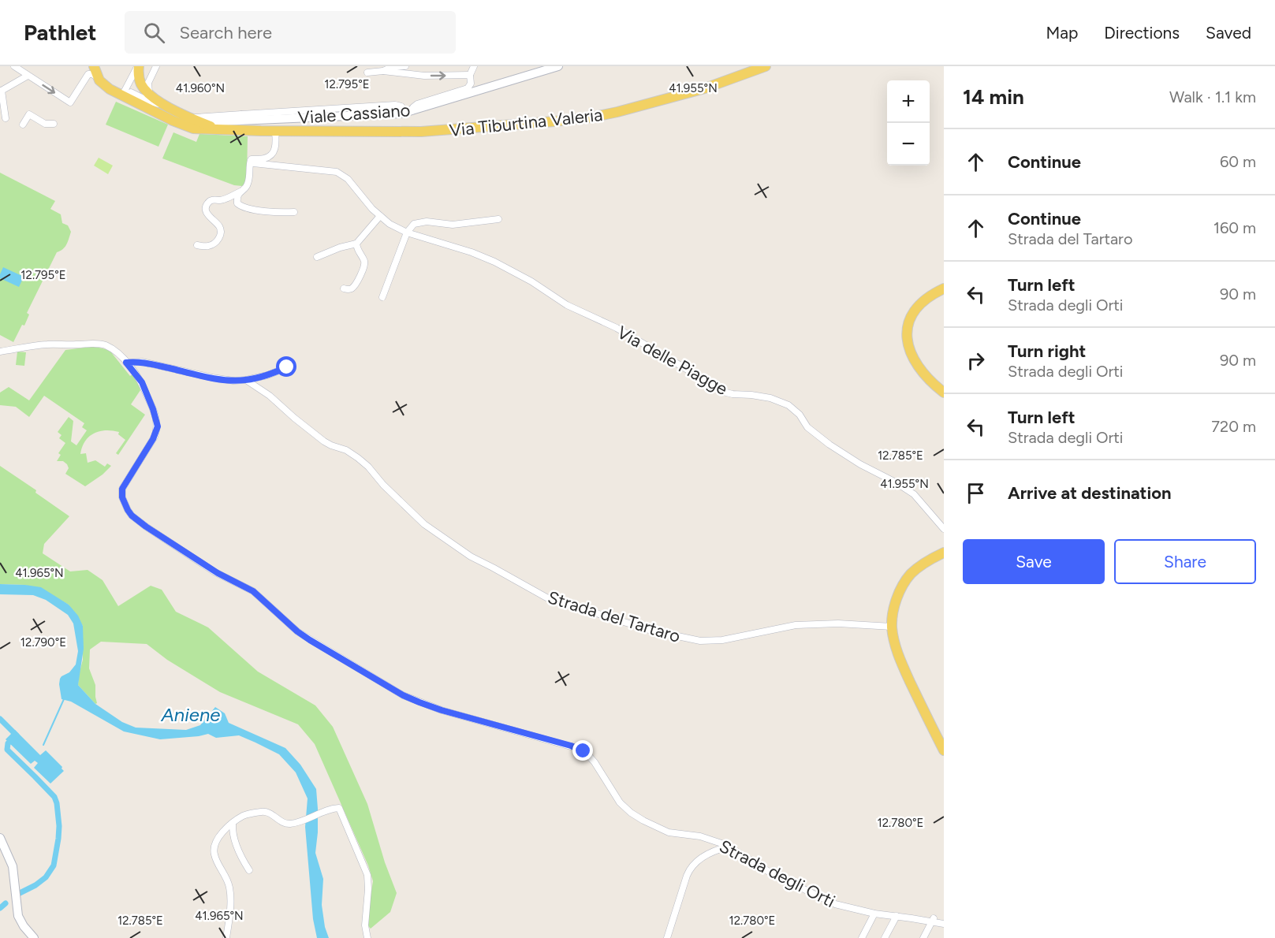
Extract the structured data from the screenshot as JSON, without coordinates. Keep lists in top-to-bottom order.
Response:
{
  "streets": {
    "main road": ["Via Tiburtina Valeria"],
    "street": [
      "Viale Cassiano",
      "Via delle Piagge",
      "Strada del Tartaro",
      "Strada degli Orti"
    ]
  },
  "water": ["Aniene"],
  "page": {
    "header": "Pathlet",
    "search": "Search here",
    "nav": ["Map", "Directions", "Saved"],
    "heading": ["14 min", "Walk · 1.1 km"],
    "map_buttons": ["+", "−"],
    "list": [
      ["Continue", "60 m"],
      ["Continue", "Strada del Tartaro", "160 m"],
      ["Turn left", "Strada degli Orti", "90 m"],
      ["Turn right", "Strada degli Orti", "90 m"],
      ["Turn left", "Strada degli Orti", "720 m"],
      "Arrive at destination"
    ],
    "buttons": ["Save", "Share"]
  },
  "coordinates": [
    "12.795°E",
    "41.955°N",
    "41.960°N",
    "12.785°E",
    "41.965°N",
    "12.790°E",
    "12.780°E"
  ]
}
